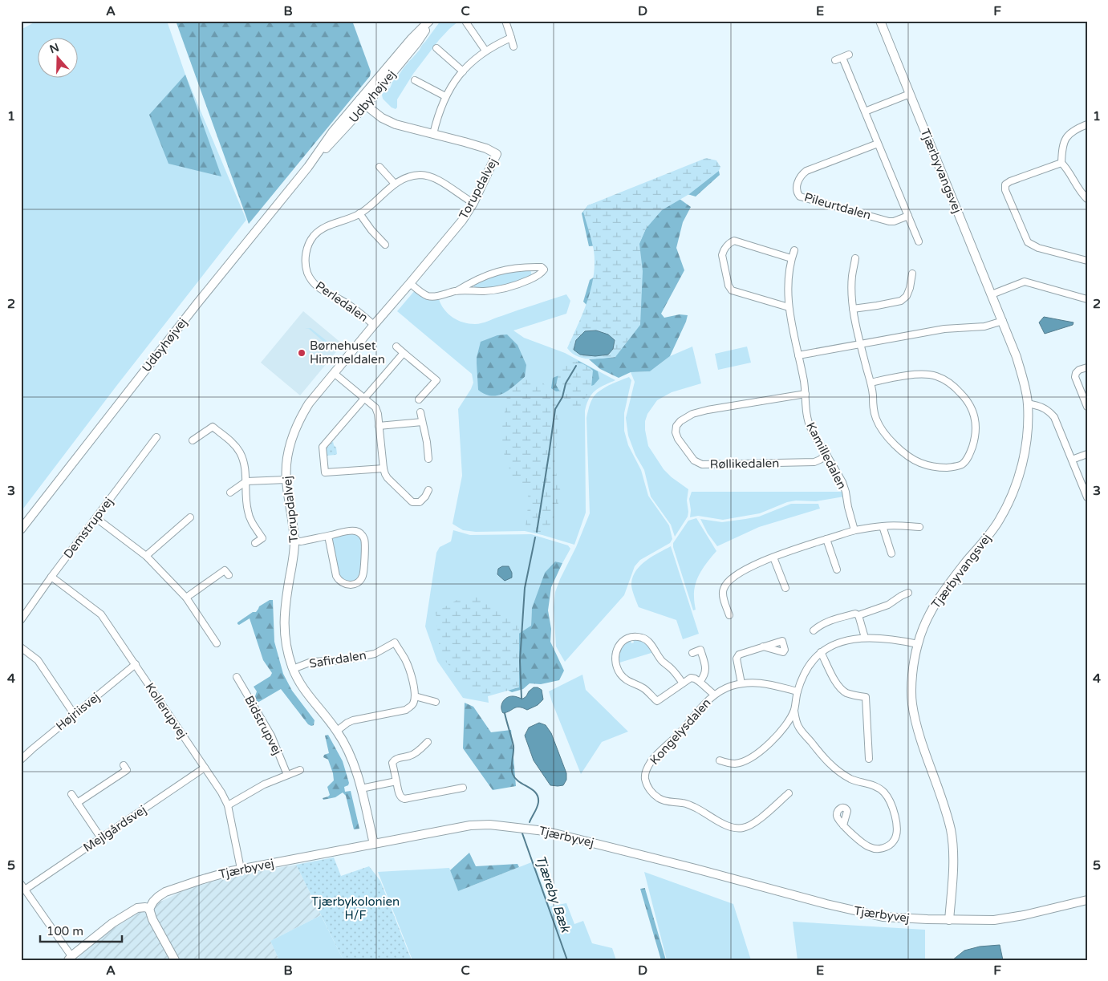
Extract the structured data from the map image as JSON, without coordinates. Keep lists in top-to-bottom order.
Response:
{
  "streets": {
    "street": [
      "Udbyhøjvej",
      "Tjærbyvangsvej",
      "Torupdalvej",
      "Pileurtdalen",
      "Perledalen",
      "Kamilledalen",
      "Røllikedalen",
      "Demstrupvej",
      "Safirdalen",
      "Kollerupvej",
      "Højriisvej",
      "Bidstrupvej",
      "Kongelysdalen",
      "Mejlgårdsvej",
      "Tjærbyvej"
    ]
  },
  "crossings": [
    ["Udbyhøjvej", "Torupdalvej"],
    ["Tjærbyvangsvej", "Tjærbyvej"],
    ["Torupdalvej", "Perledalen"],
    ["Torupdalvej", "Safirdalen"],
    ["Torupdalvej", "Tjærbyvej"],
    ["Kamilledalen", "Røllikedalen"],
    ["Demstrupvej", "Kollerupvej"],
    ["Kollerupvej", "Højriisvej"],
    ["Kollerupvej", "Mejlgårdsvej"],
    ["Kollerupvej", "Tjærbyvej"]
  ],
  "water": ["Tjæreby Bæk"],
  "parks": ["Tjærbykolonien H/F"],
  "places": ["Børnehuset Himmeldalen"],
  "scale_bar": "100 m",
  "north": "top",
  "grid": {
    "columns": [
      "A",
      "B",
      "C",
      "D",
      "E",
      "F"
    ],
    "rows": [
      "1",
      "2",
      "3",
      "4",
      "5"
    ]
  }
}
